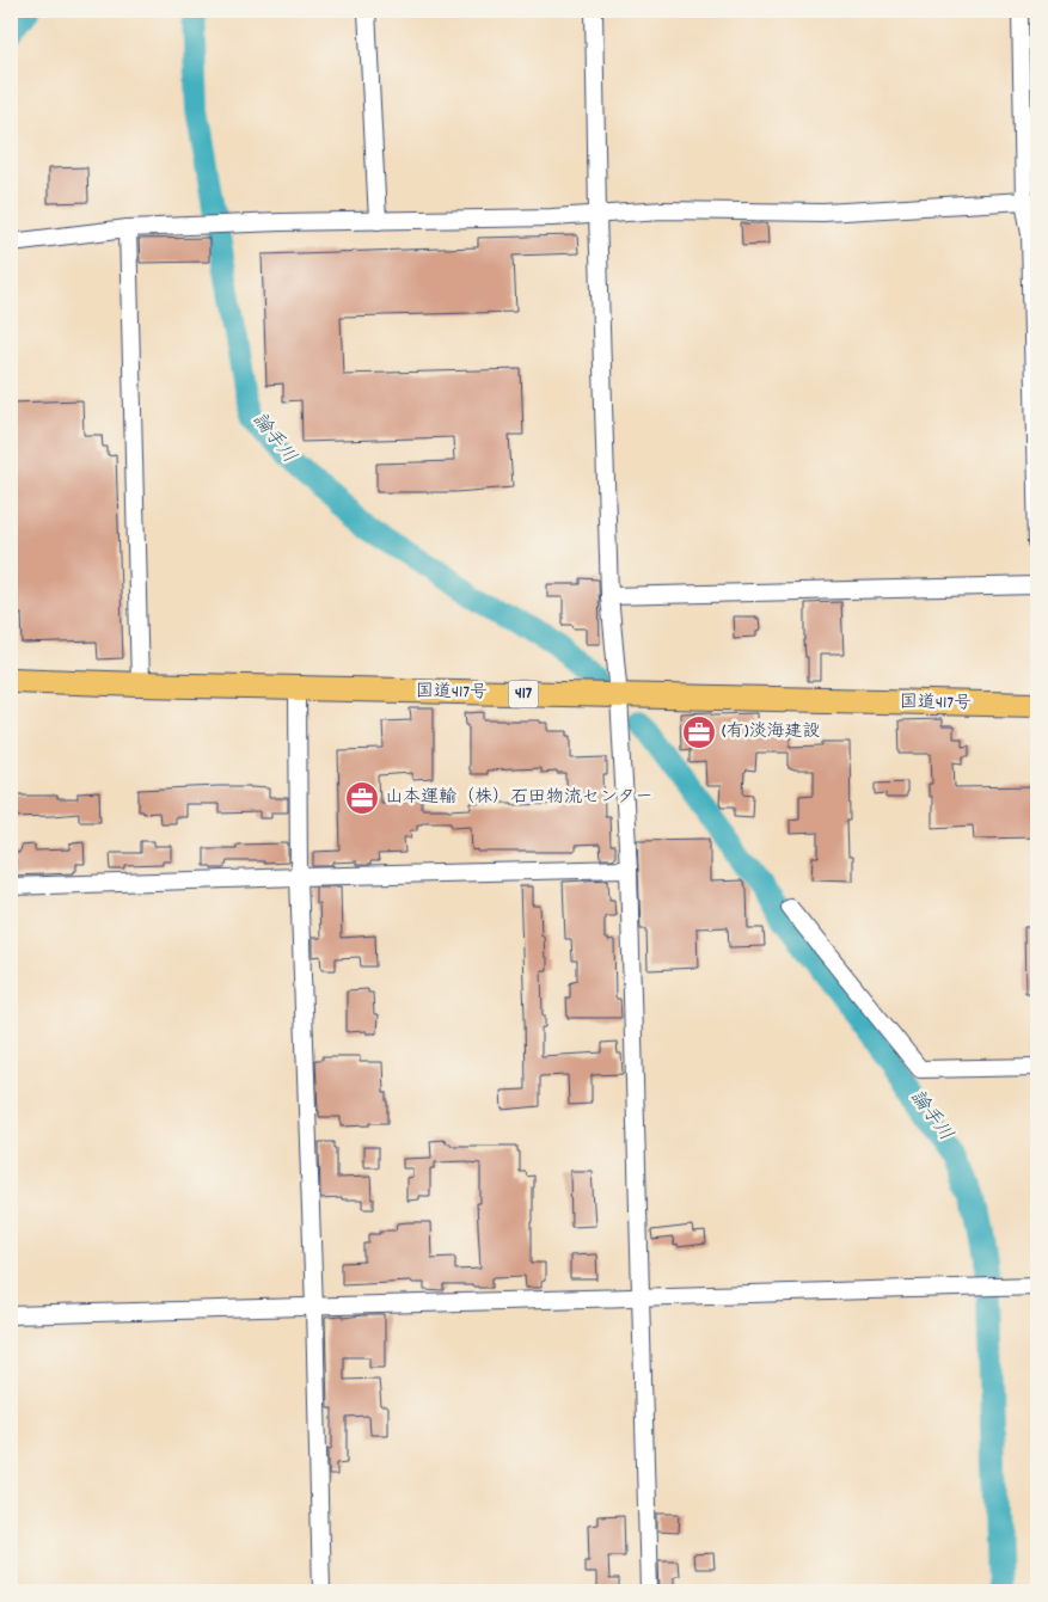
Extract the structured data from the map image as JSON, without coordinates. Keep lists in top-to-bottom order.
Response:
{
  "streets": {
    "highway": ["国道417号", "417"]
  },
  "water": ["論手川"],
  "places": {
    "office": ["(有)淡海建設", "山本運輸（株）石田物流センター"]
  }
}
